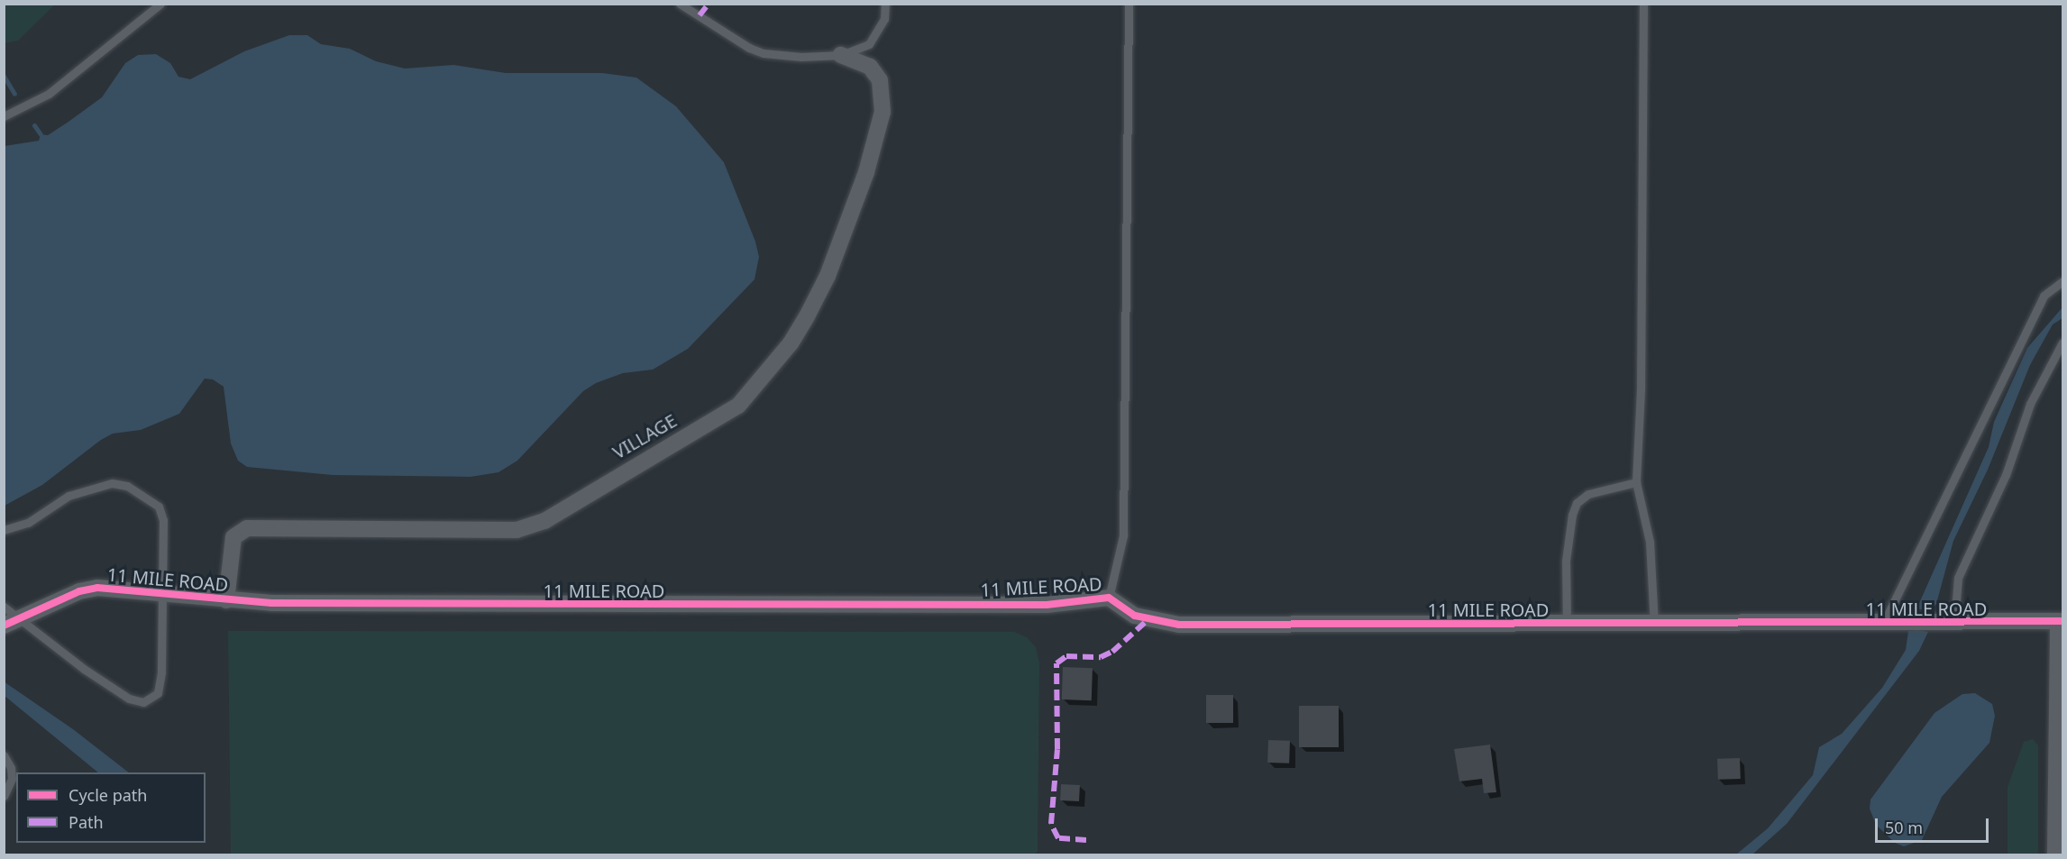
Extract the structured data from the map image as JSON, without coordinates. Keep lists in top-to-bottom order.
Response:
{
  "streets": {
    "street": ["VILLAGE", "11 MILE ROAD"]
  },
  "crossings": [
    ["VILLAGE", "11 MILE ROAD"]
  ],
  "legend": ["Cycle path", "Path"],
  "scale_bar": "50 m"
}
